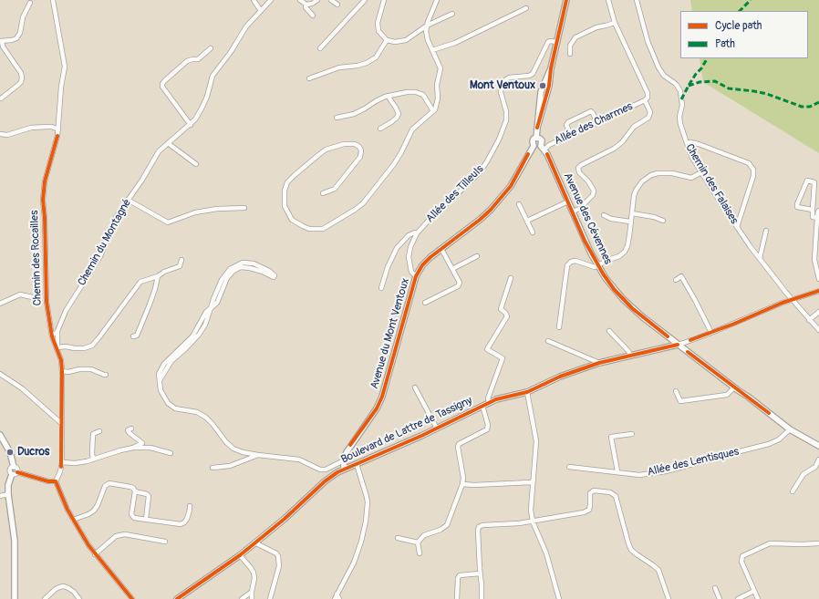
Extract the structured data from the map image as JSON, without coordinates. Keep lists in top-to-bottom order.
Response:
{
  "streets": {
    "street": [
      "Allée des Charmes",
      "Chemin des Falaises",
      "Allée des Tilleuls",
      "Avenue des Cévennes",
      "Chemin du Montagné",
      "Chemin des Rocailles",
      "Avenue du Mont Ventoux",
      "Boulevard de Lattre de Tassigny",
      "Allée des Lentisques"
    ]
  },
  "crossings": [
    ["Allée des Charmes", "Avenue des Cévennes"],
    ["Allée des Tilleuls", "Avenue du Mont Ventoux"],
    ["Avenue des Cévennes", "Avenue du Mont Ventoux"],
    ["Avenue des Cévennes", "Boulevard de Lattre de Tassigny"],
    ["Avenue des Cévennes", "Allée des Lentisques"],
    ["Chemin du Montagné", "Chemin des Rocailles"],
    ["Avenue du Mont Ventoux", "Boulevard de Lattre de Tassigny"]
  ],
  "places": ["Mont Ventoux", "Ducros"],
  "legend": ["Cycle path", "Path"]
}
